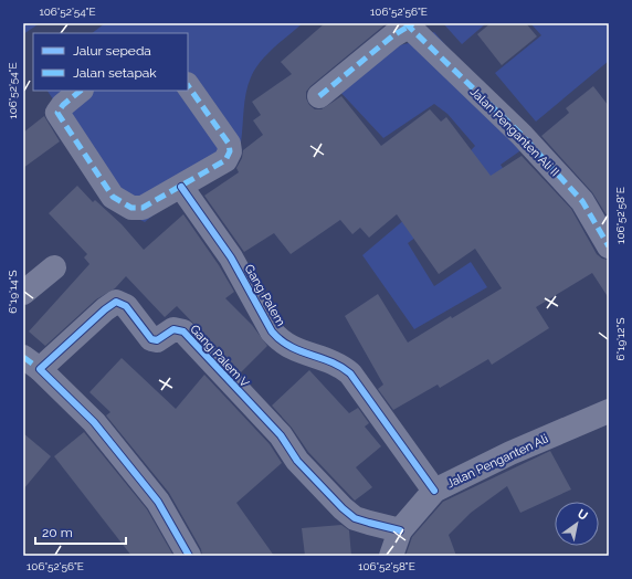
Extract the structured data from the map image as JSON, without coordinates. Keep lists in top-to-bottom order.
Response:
{
  "streets": {
    "street": [
      "Jalan Penganten Ali II",
      "Gang Palem",
      "Gang Palem V",
      "Jalan Penganten Ali"
    ]
  },
  "crossings": [
    ["Gang Palem", "Jalan Penganten Ali"],
    ["Gang Palem V", "Jalan Penganten Ali"]
  ],
  "legend": ["Jalur sepeda", "Jalan setapak"],
  "scale_bar": "20 m",
  "north": "top right",
  "coordinates": [
    "106°52'54\"E",
    "106°52'56\"E",
    "106°52'58\"E",
    "6°19'14\"S",
    "6°19'12\"S"
  ]
}
